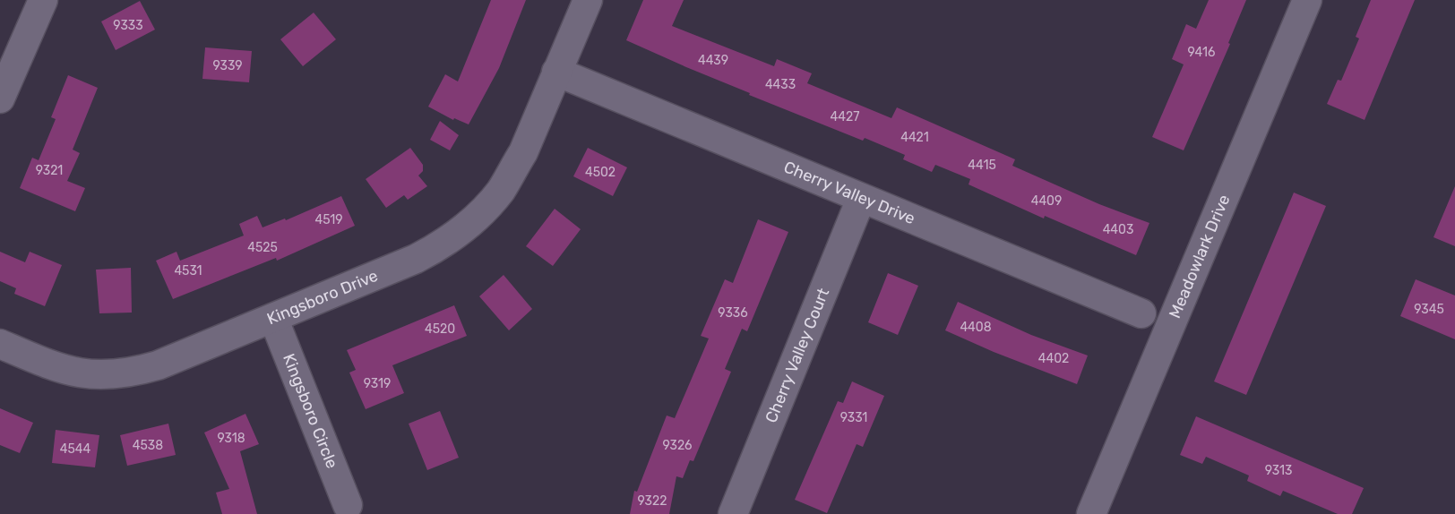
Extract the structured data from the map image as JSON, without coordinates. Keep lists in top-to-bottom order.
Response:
{
  "streets": {
    "street": [
      "Cherry Valley Drive",
      "Meadowlark Drive",
      "Kingsboro Drive",
      "Cherry Valley Court",
      "Kingsboro Circle"
    ]
  },
  "crossings": [
    ["Cherry Valley Drive", "Kingsboro Drive"],
    ["Cherry Valley Drive", "Cherry Valley Court"],
    ["Kingsboro Drive", "Kingsboro Circle"]
  ],
  "house_numbers": [
    "9333",
    "9416",
    "4439",
    "9339",
    "4433",
    "4427",
    "4421",
    "4415",
    "9321",
    "4502",
    "4409",
    "4519",
    "4403",
    "4525",
    "4531",
    "9345",
    "9336",
    "4408",
    "4520",
    "4402",
    "9319",
    "9331",
    "9318",
    "4538",
    "9326",
    "4544",
    "9313",
    "9322"
  ]
}
